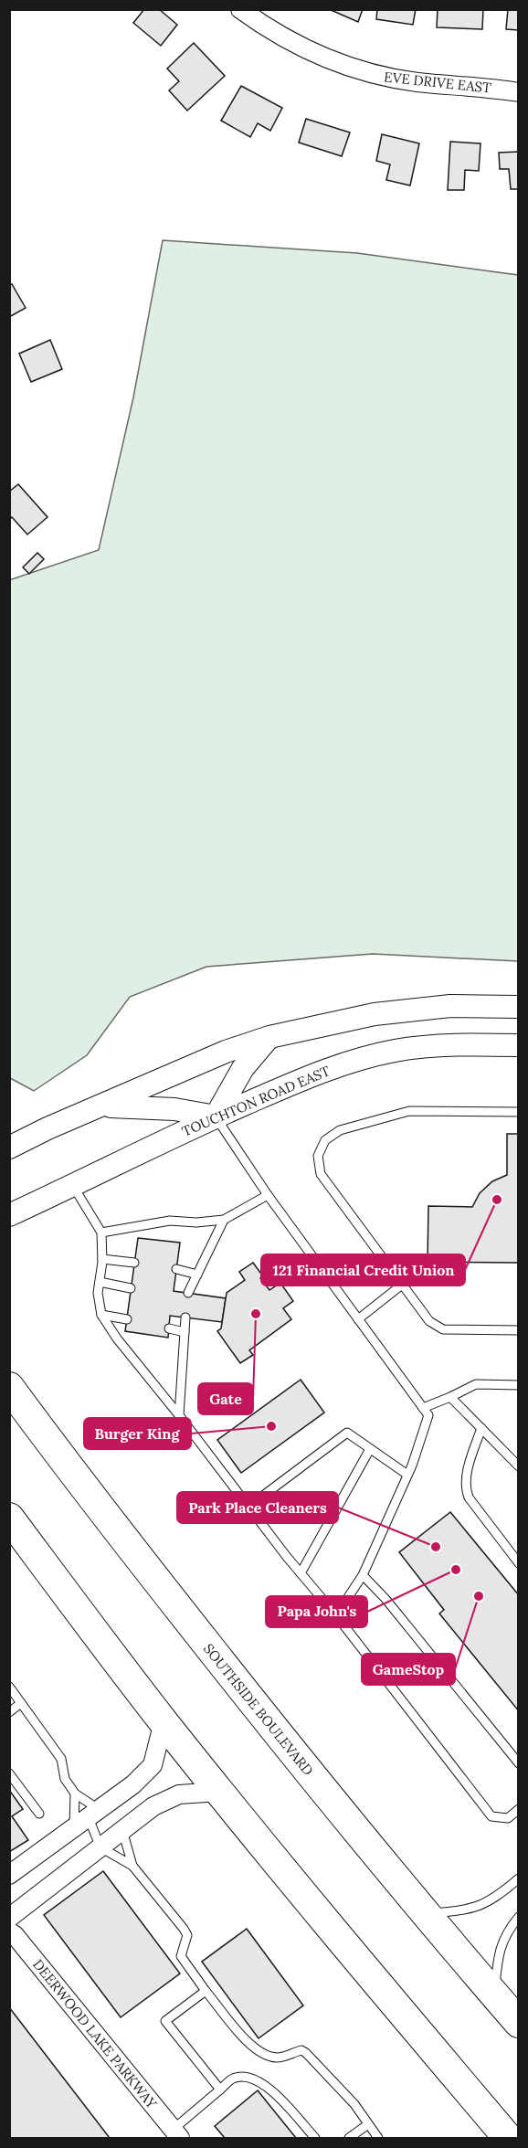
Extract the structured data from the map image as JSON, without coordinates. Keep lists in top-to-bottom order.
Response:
{
  "streets": {
    "highway": ["SOUTHSIDE BOULEVARD"],
    "street": ["EVE DRIVE EAST", "TOUCHTON ROAD EAST", "DEERWOOD LAKE PARKWAY"]
  },
  "places": [
    "121 Financial Credit Union",
    "Gate",
    "Burger King",
    "Park Place Cleaners",
    "Papa John's",
    "GameStop"
  ]
}
